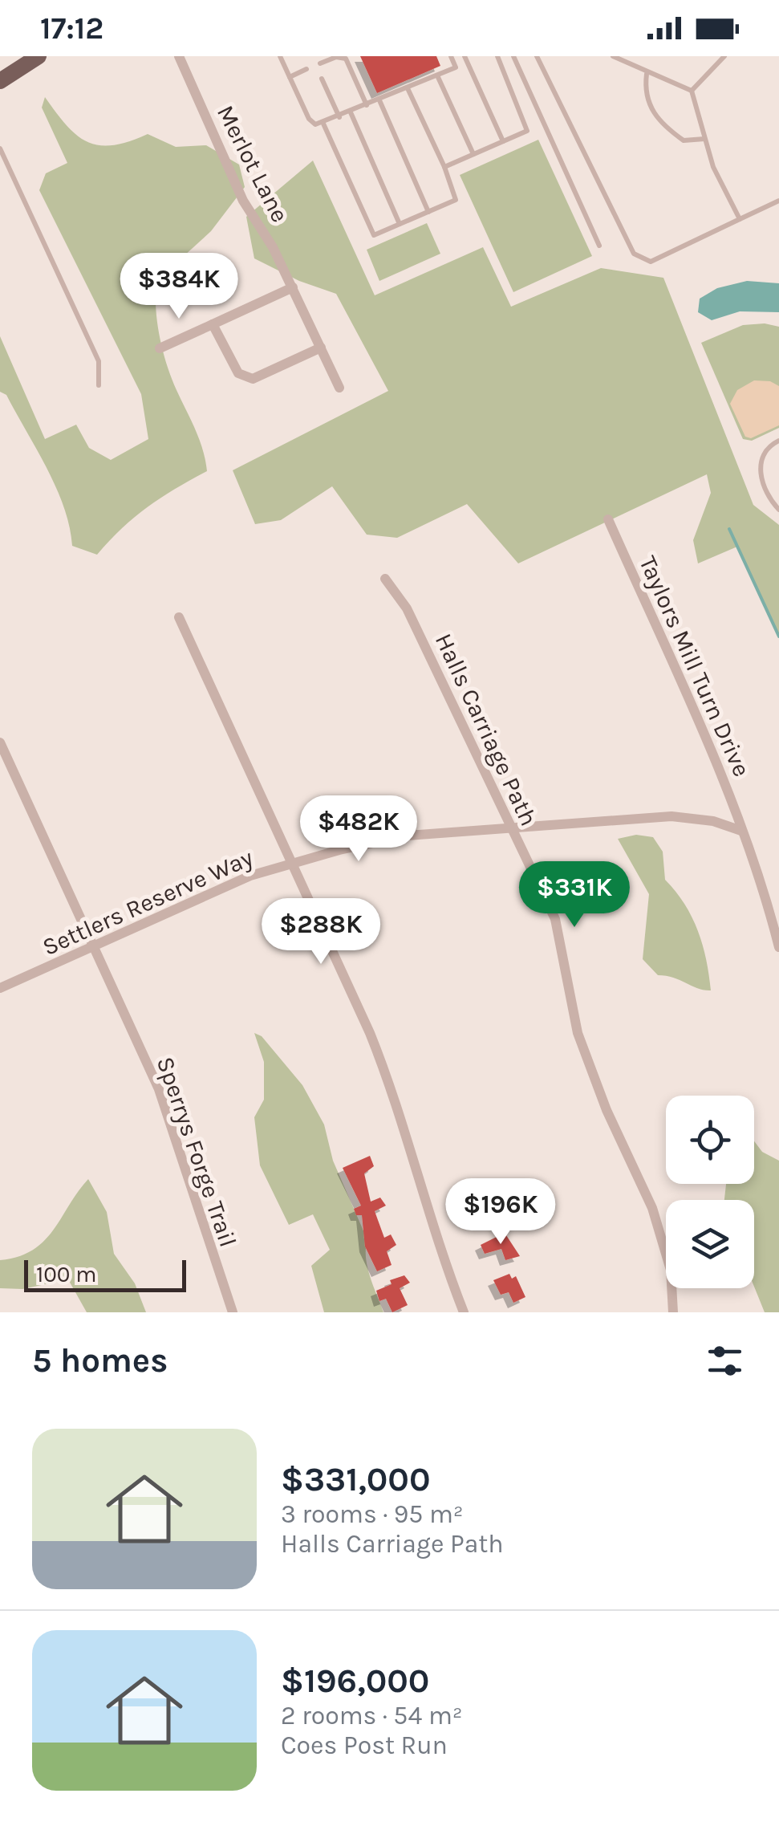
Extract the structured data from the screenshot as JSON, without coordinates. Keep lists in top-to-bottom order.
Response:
{
  "streets": {
    "street": [
      "Merlot Lane",
      "Taylors Mill Turn Drive",
      "Halls Carriage Path",
      "Settlers Reserve Way",
      "Sperrys Forge Trail"
    ]
  },
  "crossings": [
    ["Taylors Mill Turn Drive", "Settlers Reserve Way"],
    ["Halls Carriage Path", "Settlers Reserve Way"],
    ["Settlers Reserve Way", "Sperrys Forge Trail"]
  ],
  "scale_bar": "100 m",
  "page": {
    "status": "17:12",
    "price": [
      "$384K",
      "$482K",
      "$331K",
      "$288K",
      "$196K"
    ],
    "scale": "100 m",
    "heading": "5 homes",
    "list": [
      {
        "name": "$331,000",
        "note": "3 rooms · 95 m² · Halls Carriage Path"
      },
      {
        "name": "$196,000",
        "note": "2 rooms · 54 m² · Coes Post Run"
      }
    ]
  }
}
